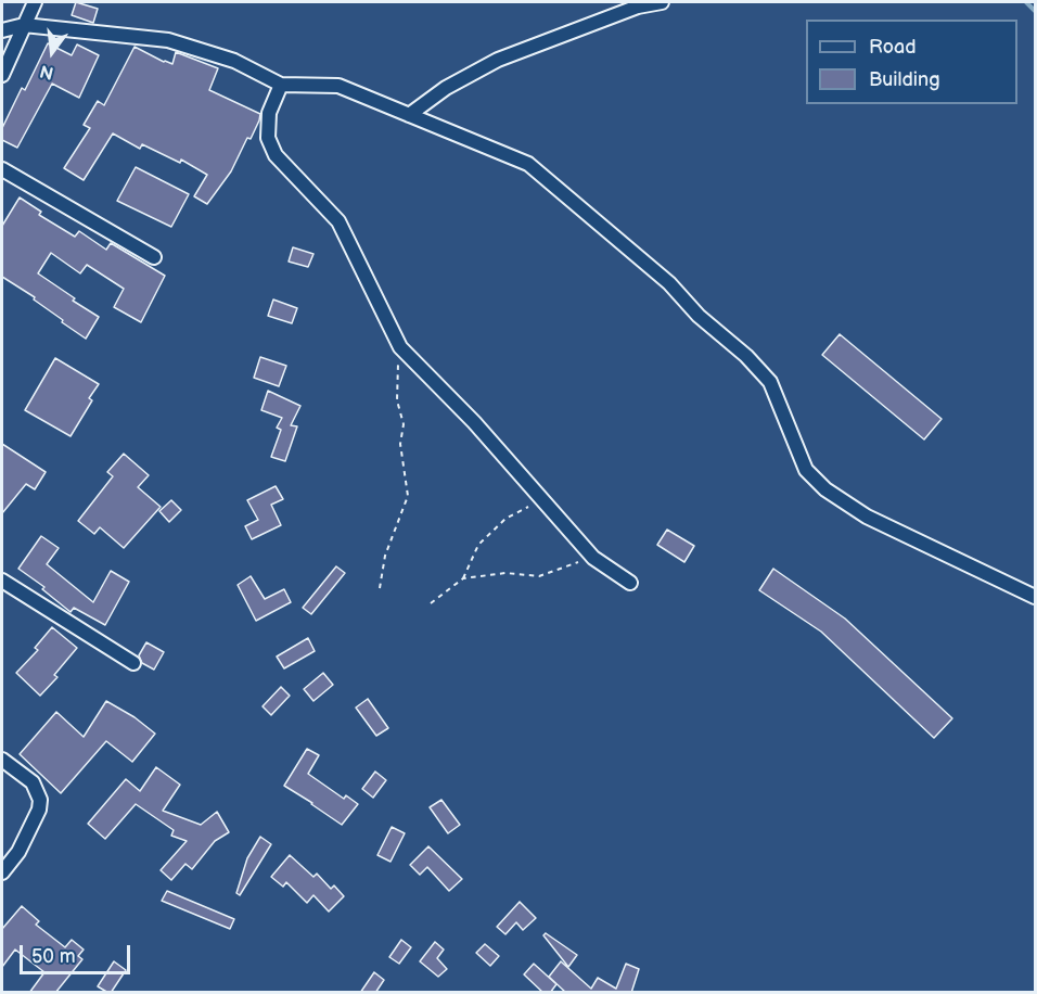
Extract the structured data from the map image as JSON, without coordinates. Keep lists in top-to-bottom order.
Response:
{
  "legend": ["Road", "Building"],
  "scale_bar": "50 m",
  "north": "bottom"
}
